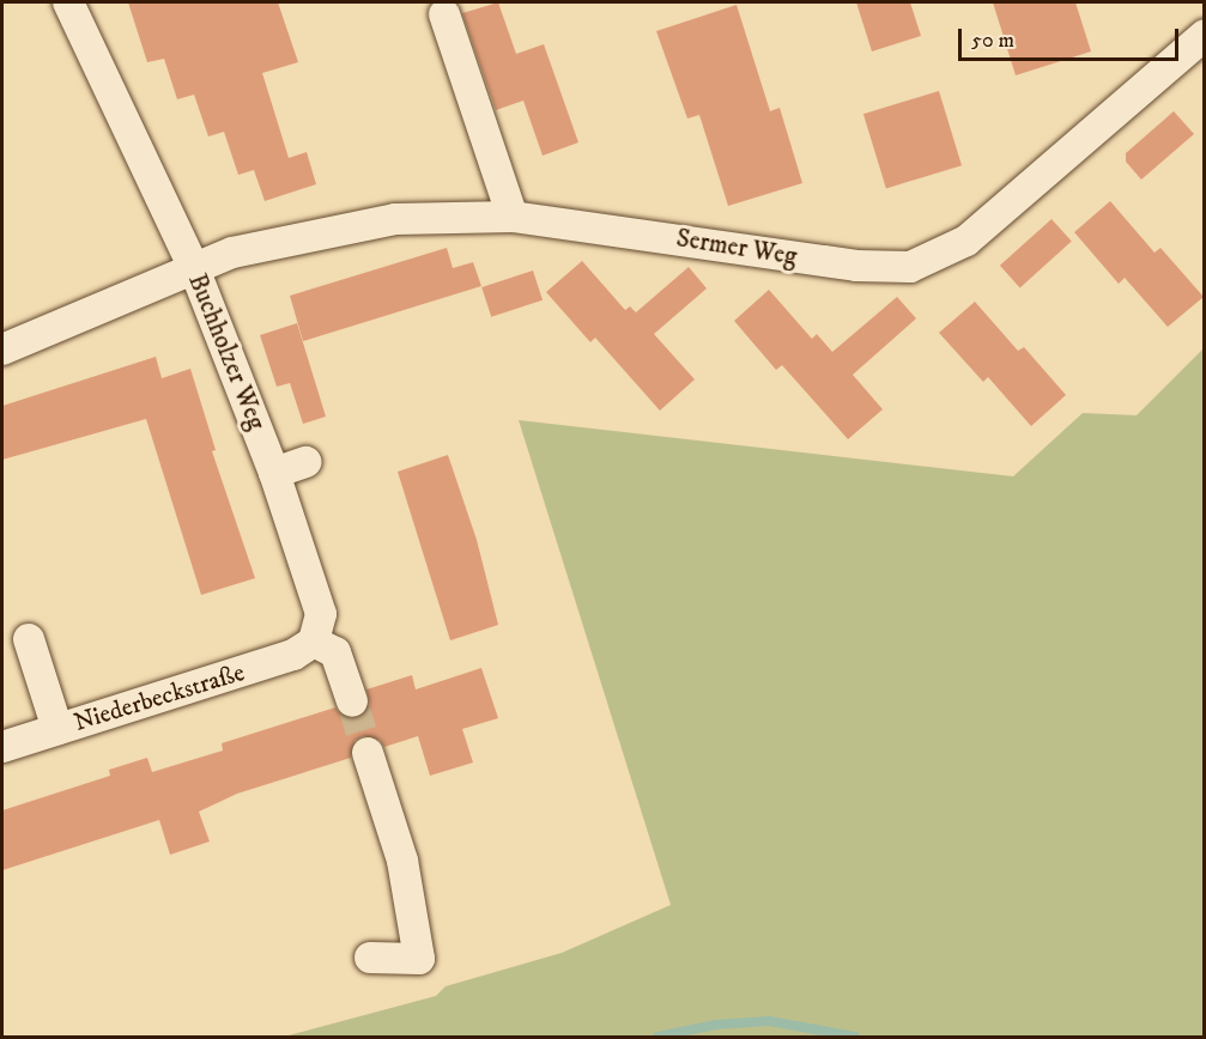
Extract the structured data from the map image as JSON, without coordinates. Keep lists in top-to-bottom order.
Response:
{
  "streets": {
    "street": ["Sermer Weg", "Buchholzer Weg", "Niederbeckstraße"]
  },
  "crossings": [
    ["Sermer Weg", "Buchholzer Weg"],
    ["Buchholzer Weg", "Niederbeckstraße"]
  ],
  "scale_bar": "50 m"
}
